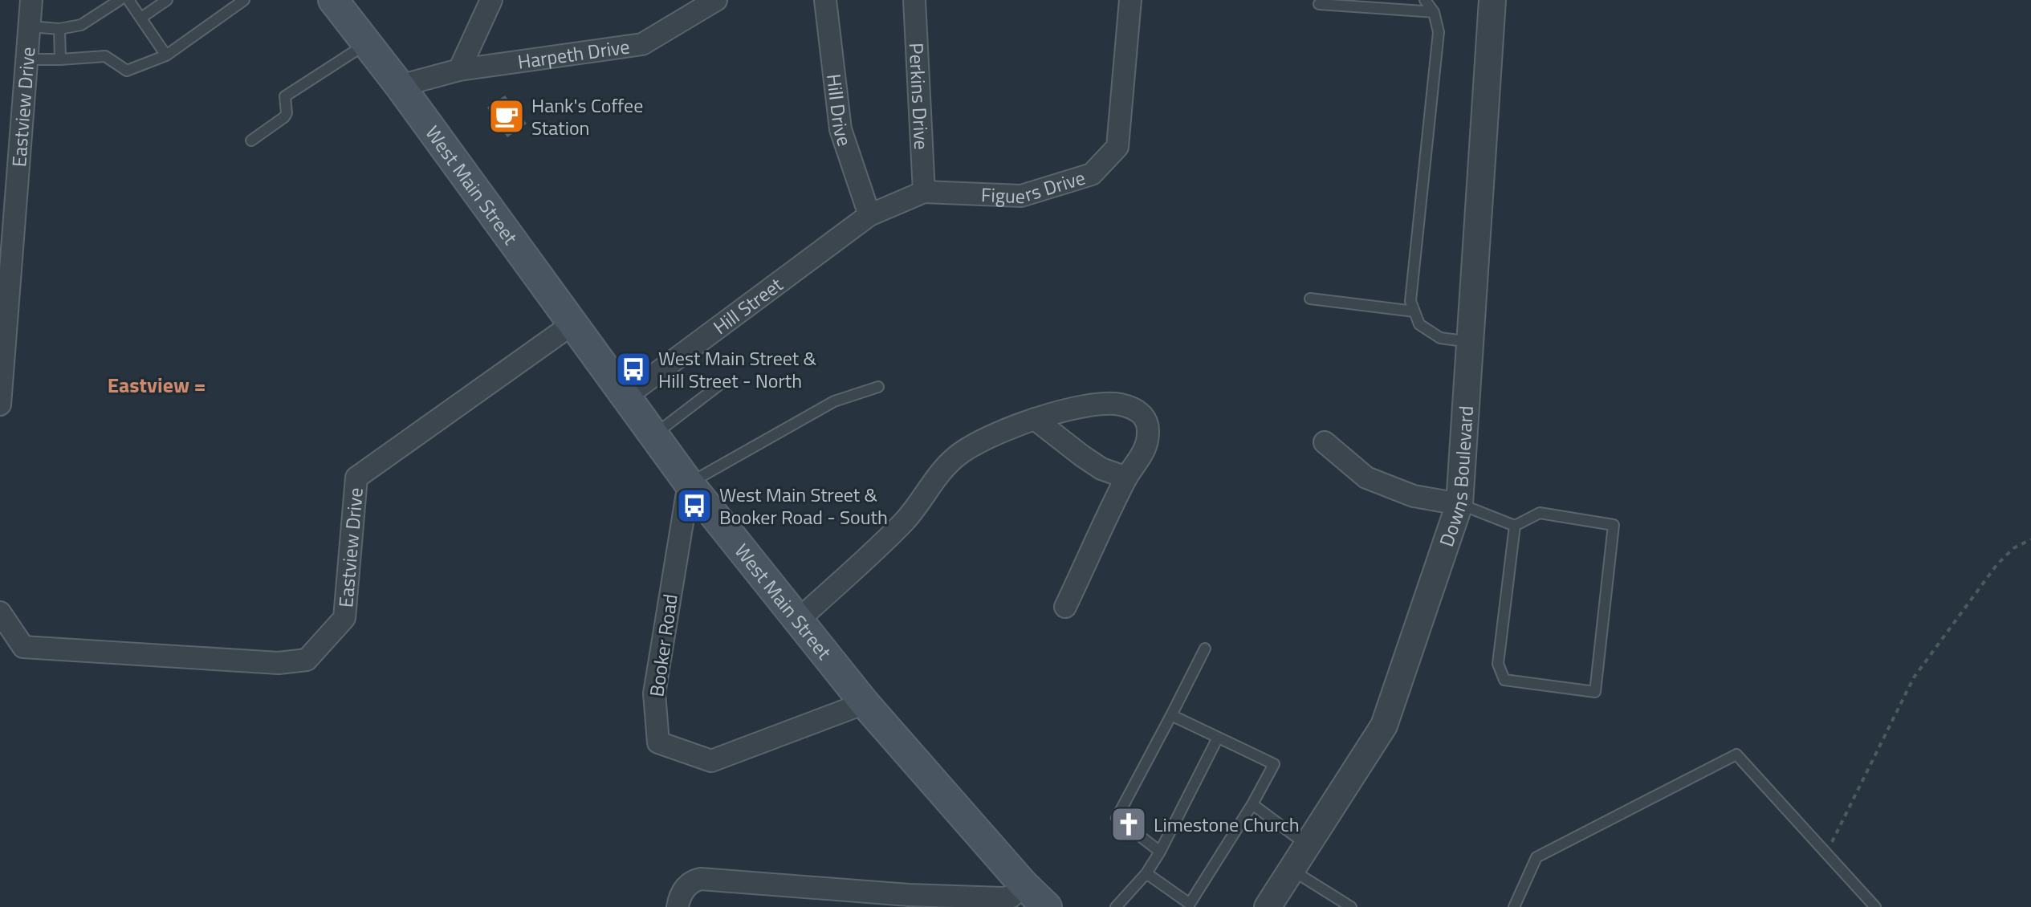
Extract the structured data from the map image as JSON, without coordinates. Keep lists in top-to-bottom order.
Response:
{
  "streets": {
    "main road": ["West Main Street"],
    "street": [
      "Harpeth Drive",
      "Perkins Drive",
      "Eastview Drive",
      "Hill Drive",
      "Figuers Drive",
      "Hill Street",
      "Downs Boulevard",
      "Booker Road"
    ]
  },
  "crossings": [
    ["Harpeth Drive", "West Main Street"],
    ["Perkins Drive", "Figuers Drive"],
    ["Eastview Drive", "West Main Street"],
    ["Hill Drive", "Figuers Drive"],
    ["Hill Drive", "Hill Street"],
    ["Figuers Drive", "Hill Street"],
    ["West Main Street", "Hill Street"],
    ["West Main Street", "Booker Road"]
  ],
  "districts": ["Eastview ="],
  "places": {
    "cafe": ["Hank's Coffee Station"],
    "bus stop": ["West Main Street & Hill Street - North", "West Main Street & Booker Road - South"],
    "church": ["Limestone Church"]
  }
}
